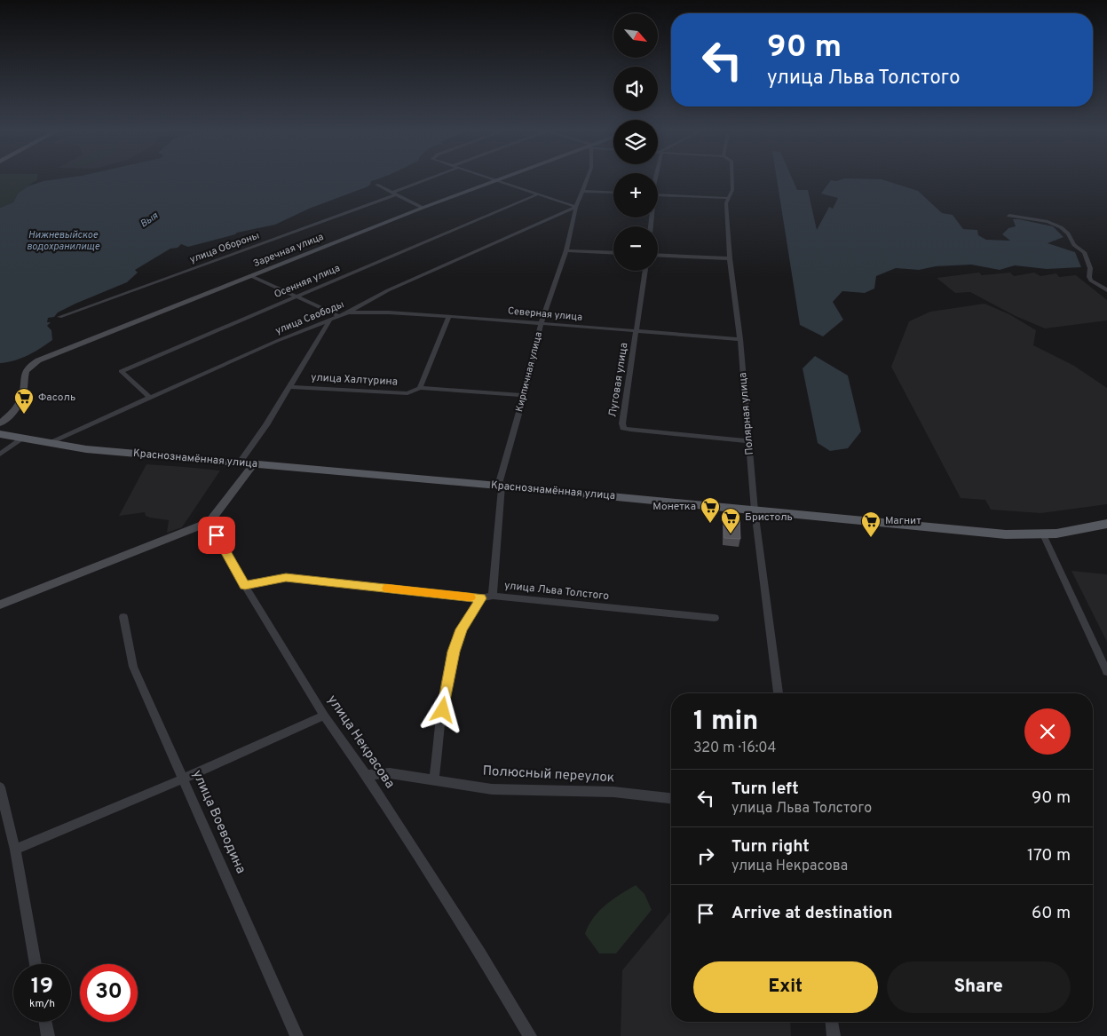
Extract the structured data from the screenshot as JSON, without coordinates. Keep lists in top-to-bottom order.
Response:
{
  "streets": {
    "main road": ["Краснознамённая улица"],
    "street": [
      "улица Обороны",
      "Заречная улица",
      "Осенняя улица",
      "Северная улица",
      "улица Свободы",
      "Кирпичная улица",
      "улица Халтурина",
      "Луговая улица",
      "Полярная улица",
      "улица Льва Толстого",
      "улица Некрасова",
      "Полюсный переулок",
      "улица Воеводина"
    ]
  },
  "crossings": [
    ["Осенняя улица", "улица Свободы"],
    ["Северная улица", "улица Свободы"],
    ["Северная улица", "Кирпичная улица"],
    ["Северная улица", "Луговая улица"],
    ["Северная улица", "Полярная улица"],
    ["улица Свободы", "Кирпичная улица"],
    ["улица Свободы", "Краснознамённая улица"],
    ["Кирпичная улица", "улица Халтурина"],
    ["Кирпичная улица", "Краснознамённая улица"],
    ["Кирпичная улица", "улица Льва Толстого"],
    ["Луговая улица", "Полярная улица"],
    ["Полярная улица", "Краснознамённая улица"],
    ["улица Льва Толстого", "улица Некрасова"],
    ["улица Некрасова", "Полюсный переулок"]
  ],
  "water": ["Выя", "Нижневыйское водохранилище"],
  "places": {
    "supermarket": [
      "Фасоль",
      "Монетка",
      "Бристоль",
      "Магнит"
    ]
  },
  "north": "bottom right",
  "page": {
    "map_buttons": ["+", "−"],
    "turn": ["90 m", "улица Льва Толстого"],
    "heading": ["1 min", "320 m · 16:04"],
    "list": [
      {
        "name": "Turn left",
        "note": "улица Льва Толстого",
        "value": "90 m"
      },
      {
        "name": "Turn right",
        "note": "улица Некрасова",
        "value": "170 m"
      },
      {
        "name": "Arrive at destination",
        "value": "60 m"
      }
    ],
    "buttons": ["Exit", "Share"],
    "speed": "19 km/h",
    "limit": "30"
  }
}
